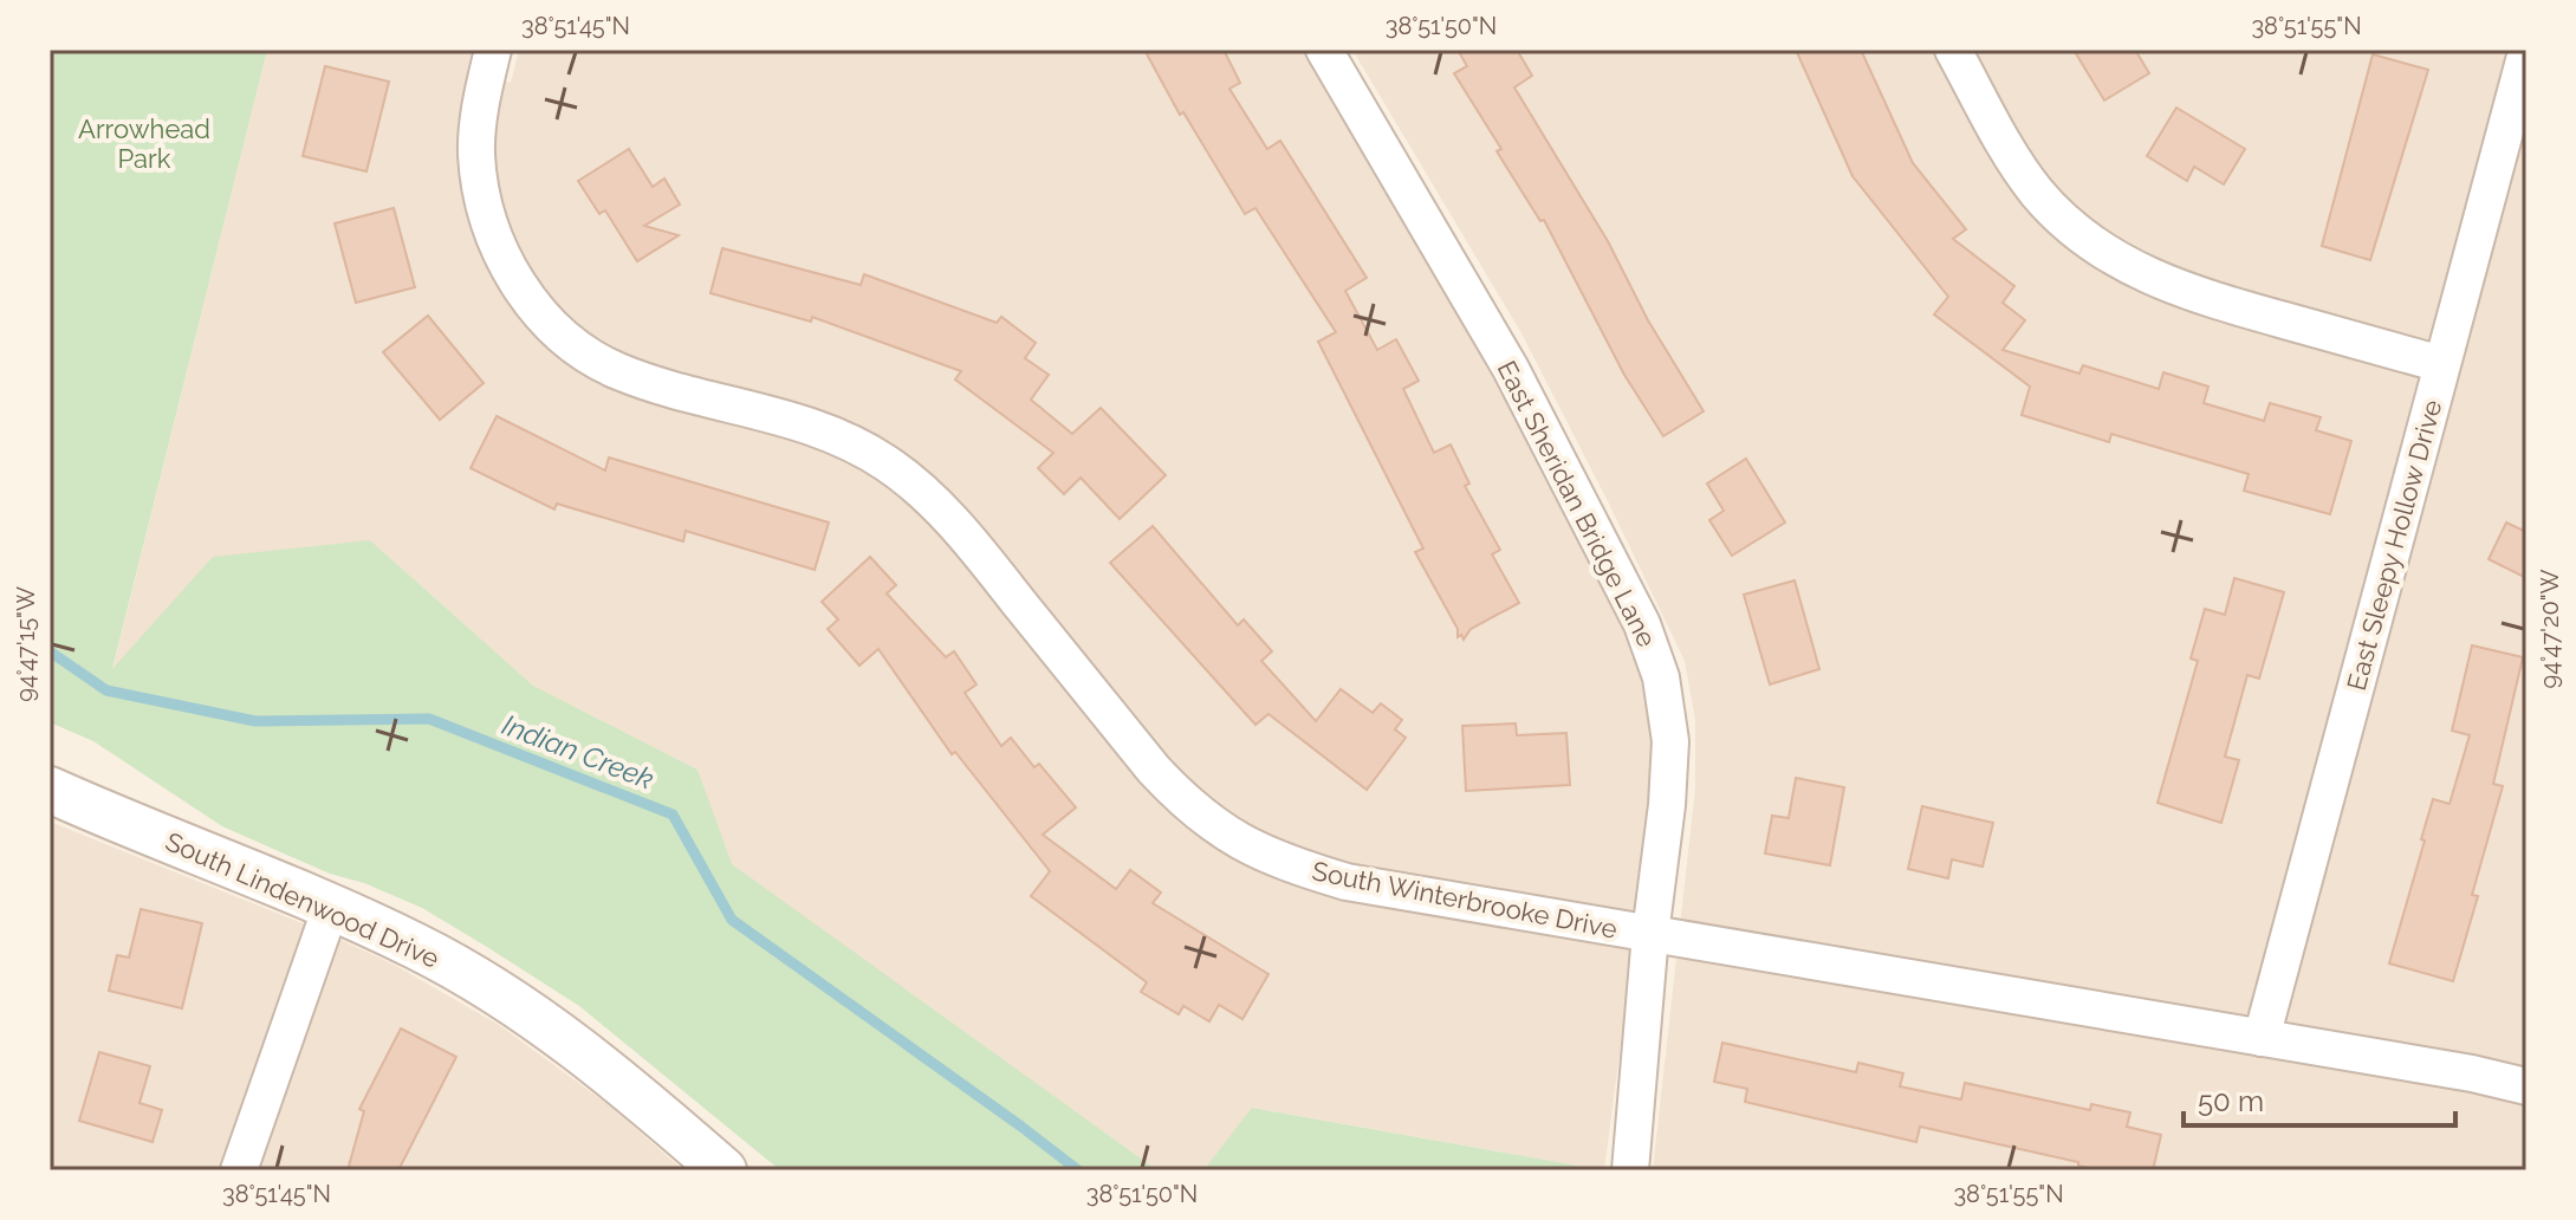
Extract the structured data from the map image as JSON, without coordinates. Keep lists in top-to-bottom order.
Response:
{
  "streets": {
    "street": [
      "East Sheridan Bridge Lane",
      "East Sleepy Hollow Drive",
      "South Lindenwood Drive",
      "South Winterbrooke Drive"
    ]
  },
  "crossings": [
    ["East Sheridan Bridge Lane", "South Winterbrooke Drive"],
    ["East Sleepy Hollow Drive", "South Winterbrooke Drive"]
  ],
  "water": ["Indian Creek"],
  "parks": ["Arrowhead Park"],
  "scale_bar": "50 m",
  "coordinates": [
    "38°51'45\"N",
    "38°51'50\"N",
    "38°51'55\"N",
    "94°47'20\"W",
    "94°47'15\"W"
  ]
}
